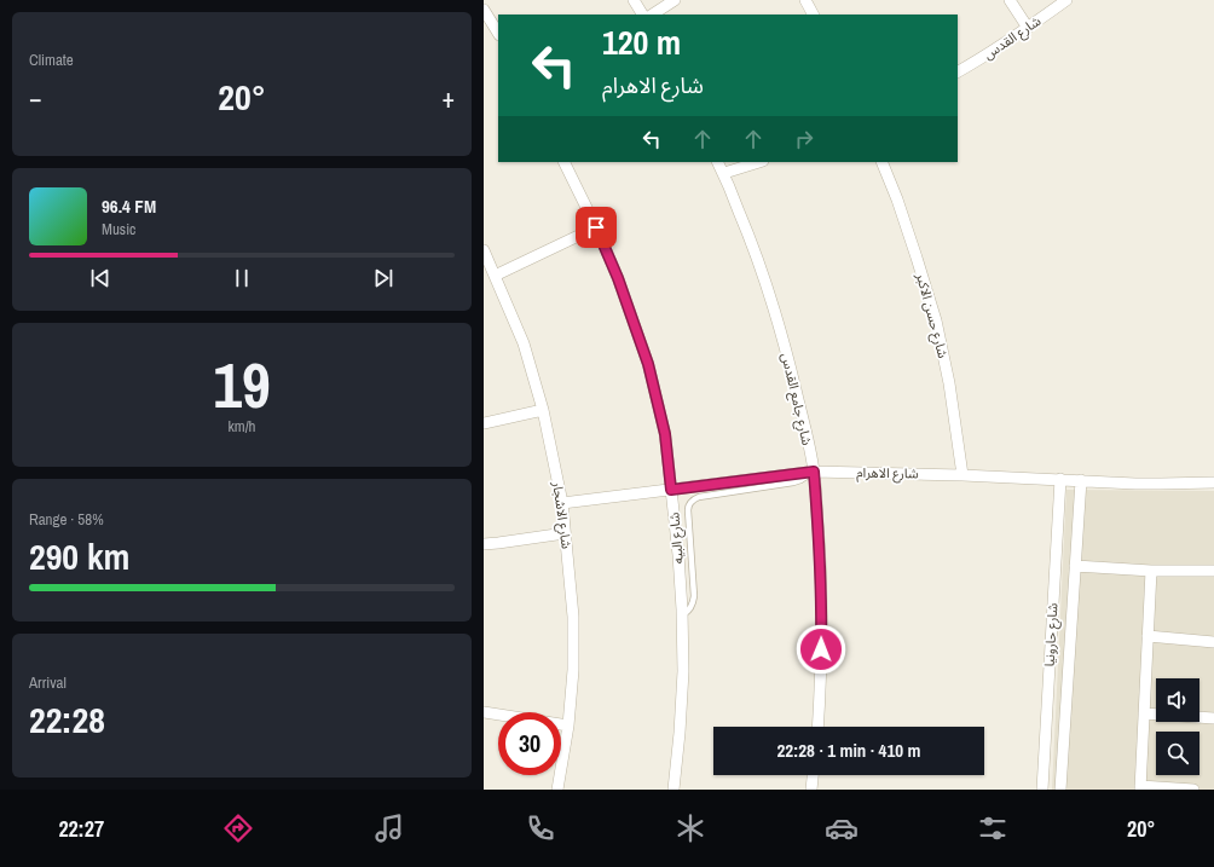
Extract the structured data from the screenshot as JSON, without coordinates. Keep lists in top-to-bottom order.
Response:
{
  "streets": {
    "street": [
      "شارع القدس",
      "شارع حسن الاكبر",
      "شارع جامع القدس",
      "شارع الاهرام",
      "شارع الاشجار",
      "شارع البيه",
      "شارع حارونيا"
    ]
  },
  "crossings": [
    ["شارع حسن الاكبر", "شارع الاهرام"],
    ["شارع جامع القدس", "شارع الاهرام"],
    ["شارع الاهرام", "شارع الاشجار"],
    ["شارع الاهرام", "شارع البيه"],
    ["شارع الاهرام", "شارع حارونيا"]
  ],
  "page": {
    "tile": [
      "Climate",
      ["19", "km/h"],
      ["Range · 58%", "290 km"],
      ["Arrival", "22:28"]
    ],
    "turn": ["120 m", "شارع الاهرام"],
    "heat": ["−", "20°", "+"],
    "song": ["96.4 FM", "Music"],
    "limit": "30",
    "trip": "22:28 · 1 min · 410 m",
    "tabs": ["22:27", "20°"]
  }
}
